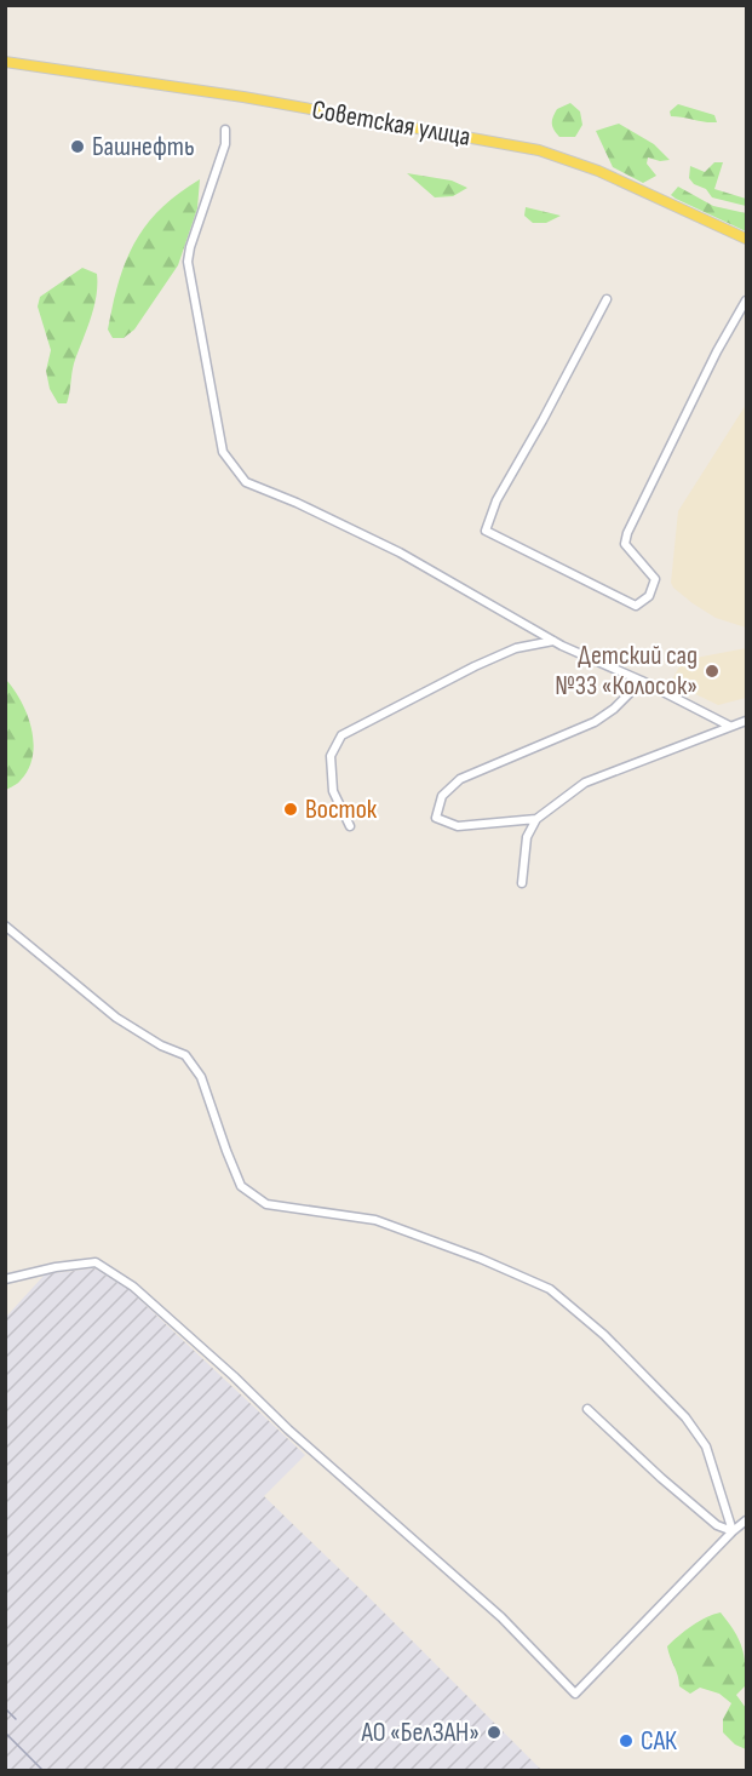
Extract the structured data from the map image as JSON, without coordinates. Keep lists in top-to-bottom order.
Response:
{
  "streets": {
    "main road": ["Советская улица"]
  },
  "places": [
    "Башнефть",
    "Детский сад №33 «Колосок»",
    "Восток",
    "АО «БелЗАН»",
    "САК"
  ]
}
